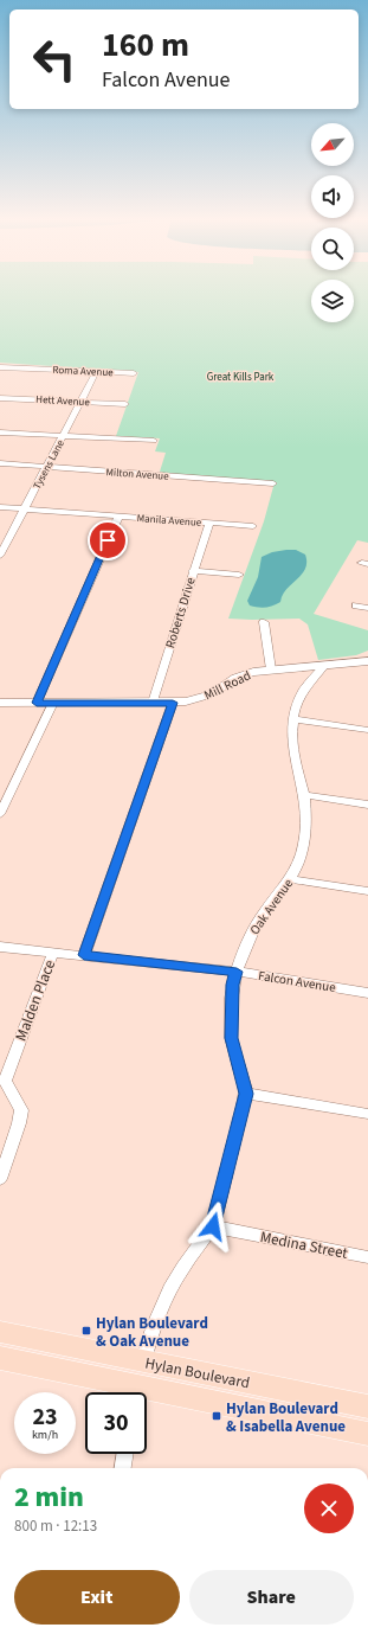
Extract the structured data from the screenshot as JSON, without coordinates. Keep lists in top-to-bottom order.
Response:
{
  "streets": {
    "main road": ["Hylan Boulevard"],
    "street": [
      "Roma Avenue",
      "Hett Avenue",
      "Tysens Lane",
      "Milton Avenue",
      "Manila Avenue",
      "Roberts Drive",
      "Mill Road",
      "Oak Avenue",
      "Falcon Avenue",
      "Malden Place",
      "Medina Street"
    ]
  },
  "crossings": [
    ["Roma Avenue", "Tysens Lane"],
    ["Hett Avenue", "Tysens Lane"],
    ["Tysens Lane", "Milton Avenue"],
    ["Tysens Lane", "Manila Avenue"],
    ["Manila Avenue", "Roberts Drive"],
    ["Roberts Drive", "Mill Road"],
    ["Mill Road", "Oak Avenue"],
    ["Oak Avenue", "Falcon Avenue"],
    ["Oak Avenue", "Medina Street"],
    ["Oak Avenue", "Hylan Boulevard"],
    ["Falcon Avenue", "Malden Place"]
  ],
  "parks": ["Great Kills Park"],
  "places": {
    "transit": ["Hylan Boulevard & Oak Avenue", "Hylan Boulevard & Isabella Avenue"]
  },
  "north": "bottom left",
  "page": {
    "turn": ["160 m", "Falcon Avenue"],
    "speed": "23 km/h",
    "limit": "30",
    "heading": ["2 min", "800 m · 12:13"],
    "buttons": ["Exit", "Share"]
  }
}
